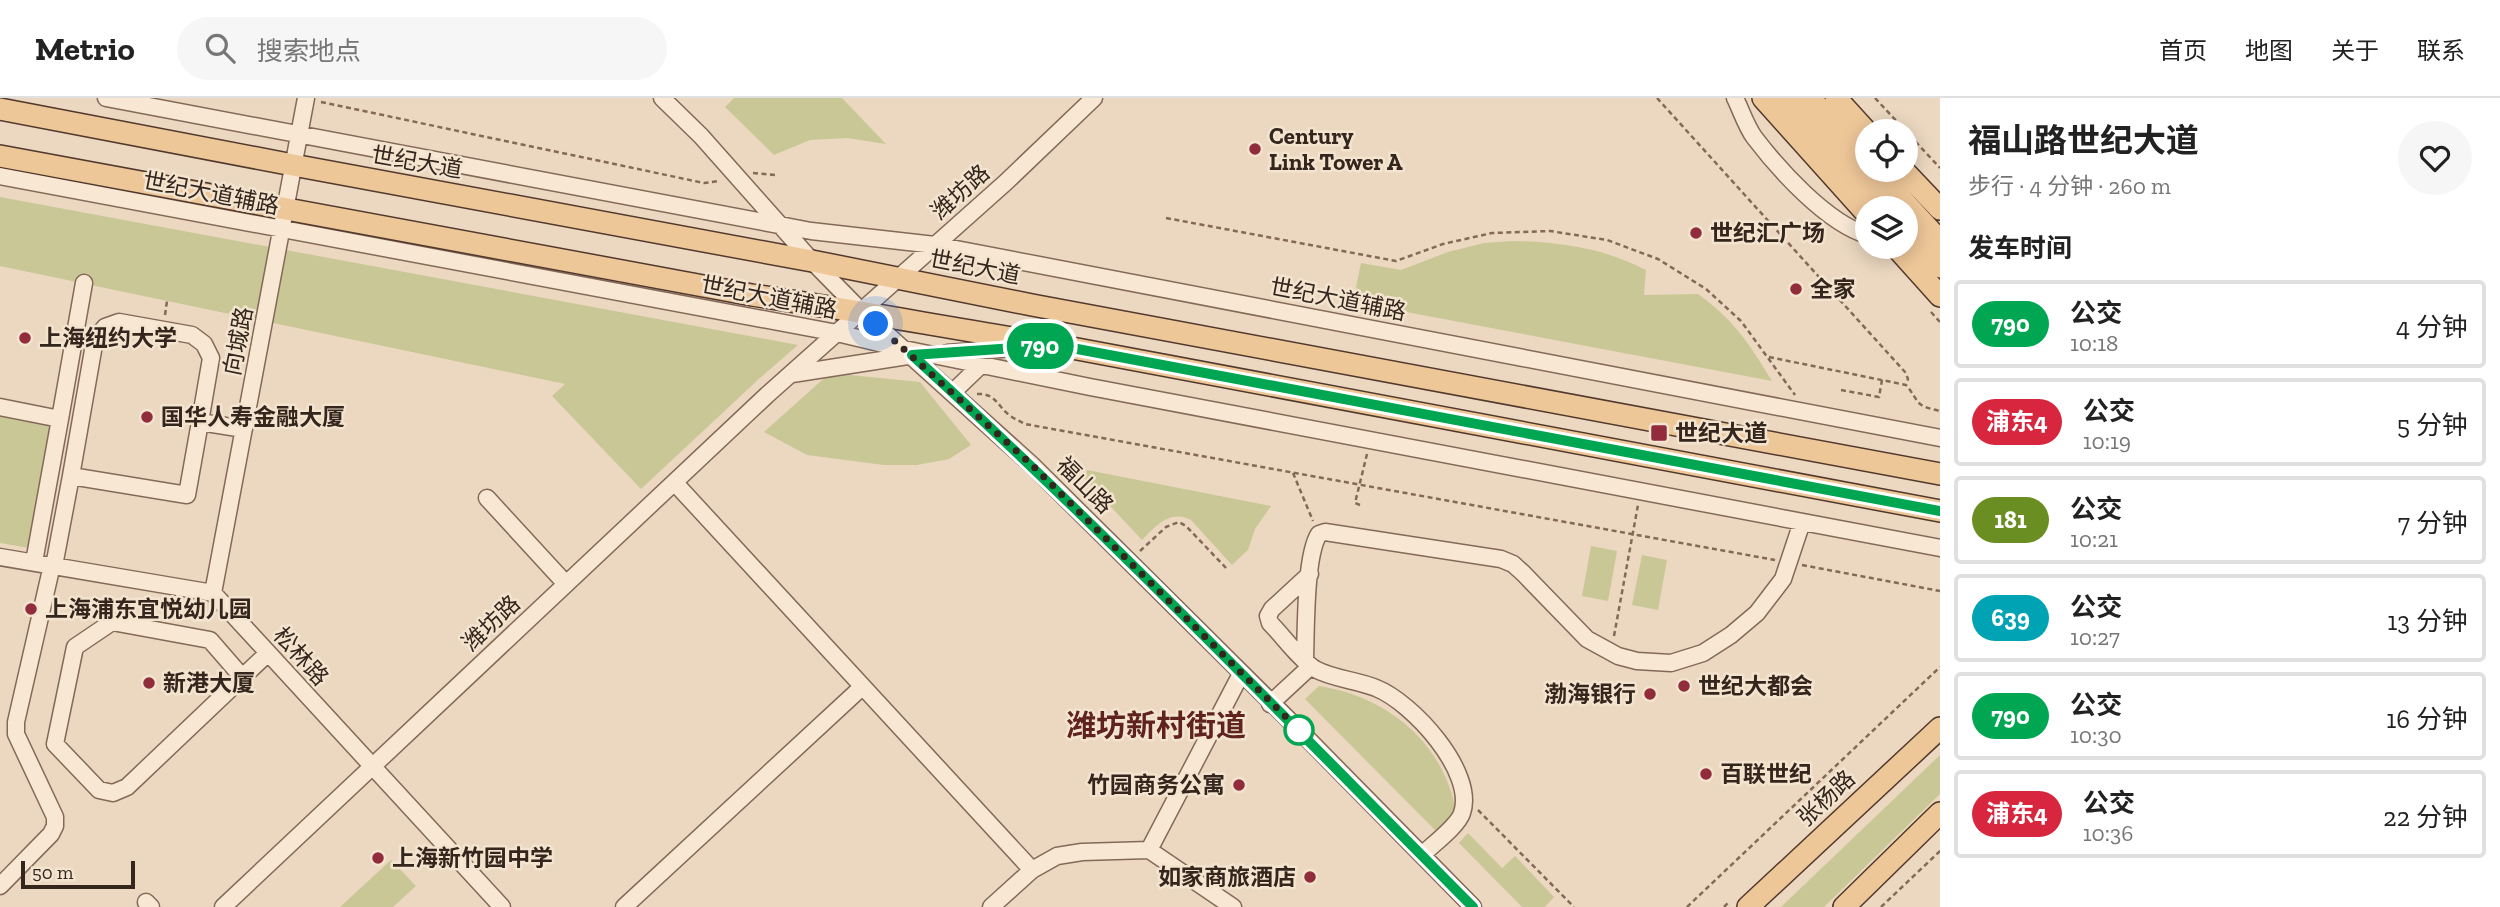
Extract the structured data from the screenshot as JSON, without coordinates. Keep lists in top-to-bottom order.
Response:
{
  "streets": {
    "main road": ["世纪大道", "张杨路"],
    "street": [
      "潍坊路",
      "世纪大道辅路",
      "向城路",
      "福山路",
      "松林路"
    ]
  },
  "crossings": [
    ["世纪大道", "潍坊路"],
    ["世纪大道", "向城路"],
    ["世纪大道", "福山路"],
    ["潍坊路", "世纪大道辅路"],
    ["潍坊路", "福山路"],
    ["潍坊路", "松林路"],
    ["世纪大道辅路", "向城路"],
    ["世纪大道辅路", "福山路"],
    ["向城路", "松林路"]
  ],
  "districts": ["潍坊新村街道"],
  "places": {
    "other": [
      "Century Link Tower A",
      "世纪汇广场",
      "全家",
      "上海纽约大学",
      "国华人寿金融大厦",
      "上海浦东宜悦幼儿园",
      "新港大厦",
      "世纪大都会",
      "渤海银行",
      "百联世纪",
      "竹园商务公寓",
      "上海新竹园中学",
      "如家商旅酒店"
    ],
    "transit": ["世纪大道"]
  },
  "lines": ["bus line 790"],
  "scale_bar": "50 m",
  "page": {
    "header": "Metrio",
    "search": "搜索地点",
    "nav": [
      "首页",
      "地图",
      "关于",
      "联系"
    ],
    "on_map": "790",
    "heading": [
      ["福山路世纪大道", "步行 · 4 分钟 · 260 m"],
      "发车时间"
    ],
    "list": [
      {
        "mark": "790",
        "name": "公交",
        "note": "10:18",
        "value": "4 分钟"
      },
      {
        "mark": "浦东4",
        "name": "公交",
        "note": "10:19",
        "value": "5 分钟"
      },
      {
        "mark": "181",
        "name": "公交",
        "note": "10:21",
        "value": "7 分钟"
      },
      {
        "mark": "639",
        "name": "公交",
        "note": "10:27",
        "value": "13 分钟"
      },
      {
        "mark": "790",
        "name": "公交",
        "note": "10:30",
        "value": "16 分钟"
      },
      {
        "mark": "浦东4",
        "name": "公交",
        "note": "10:36",
        "value": "22 分钟"
      }
    ],
    "scale": "50 m"
  }
}
